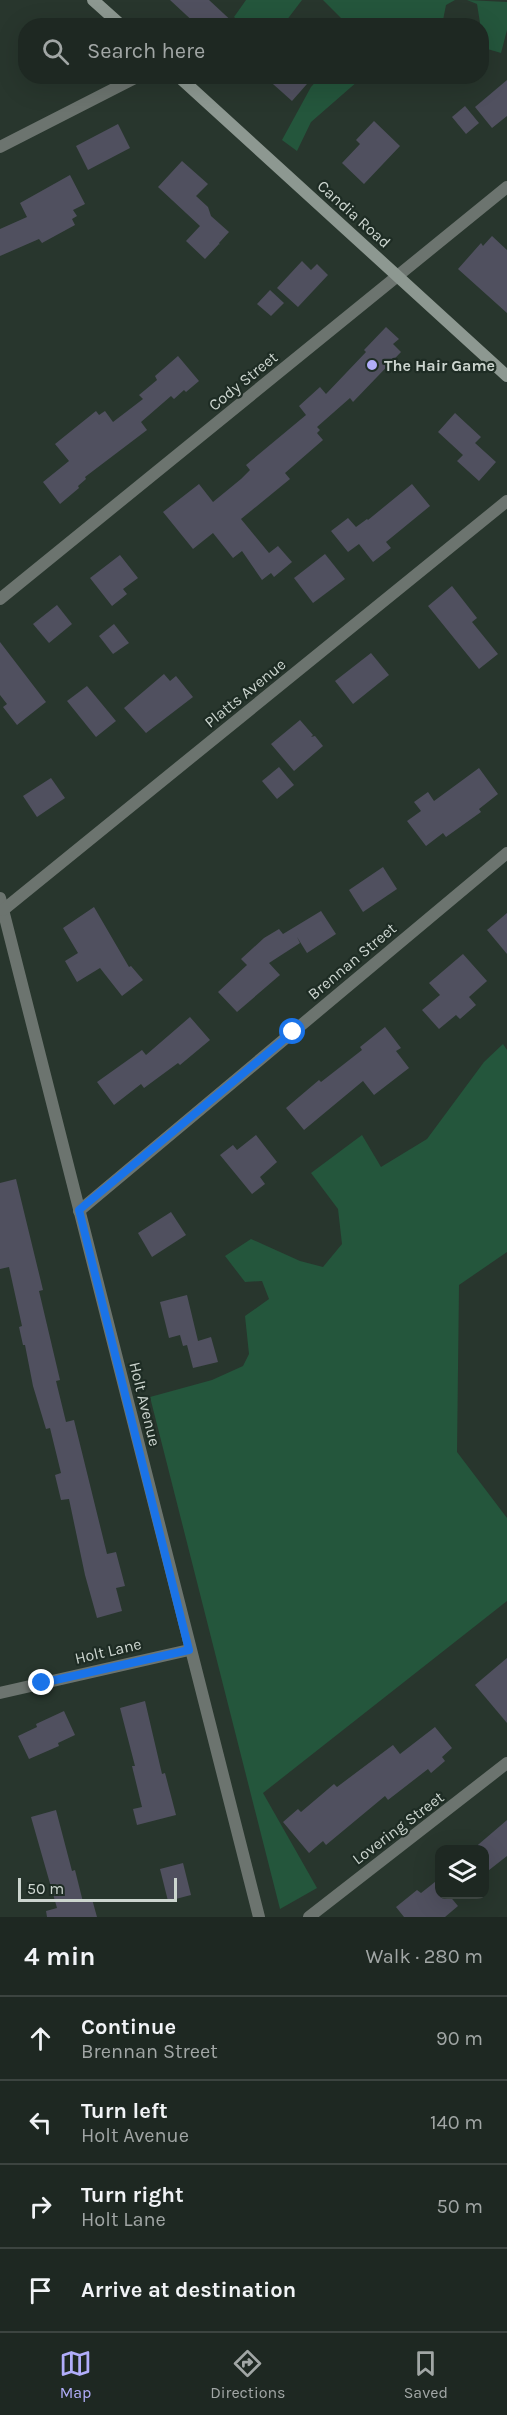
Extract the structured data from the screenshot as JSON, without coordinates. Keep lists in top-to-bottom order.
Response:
{
  "streets": {
    "main road": ["Candia Road"],
    "street": [
      "Cody Street",
      "Platts Avenue",
      "Brennan Street",
      "Holt Avenue",
      "Holt Lane",
      "Lovering Street"
    ]
  },
  "crossings": [
    ["Candia Road", "Cody Street"],
    ["Platts Avenue", "Holt Avenue"],
    ["Brennan Street", "Holt Avenue"],
    ["Holt Avenue", "Holt Lane"]
  ],
  "places": ["The Hair Game"],
  "scale_bar": "50 m",
  "page": {
    "search": "Search here",
    "scale": "50 m",
    "heading": ["4 min", "Walk · 280 m"],
    "list": [
      ["Continue", "Brennan Street", "90 m"],
      ["Turn left", "Holt Avenue", "140 m"],
      ["Turn right", "Holt Lane", "50 m"],
      "Arrive at destination"
    ],
    "nav": ["Map", "Directions", "Saved"]
  }
}
